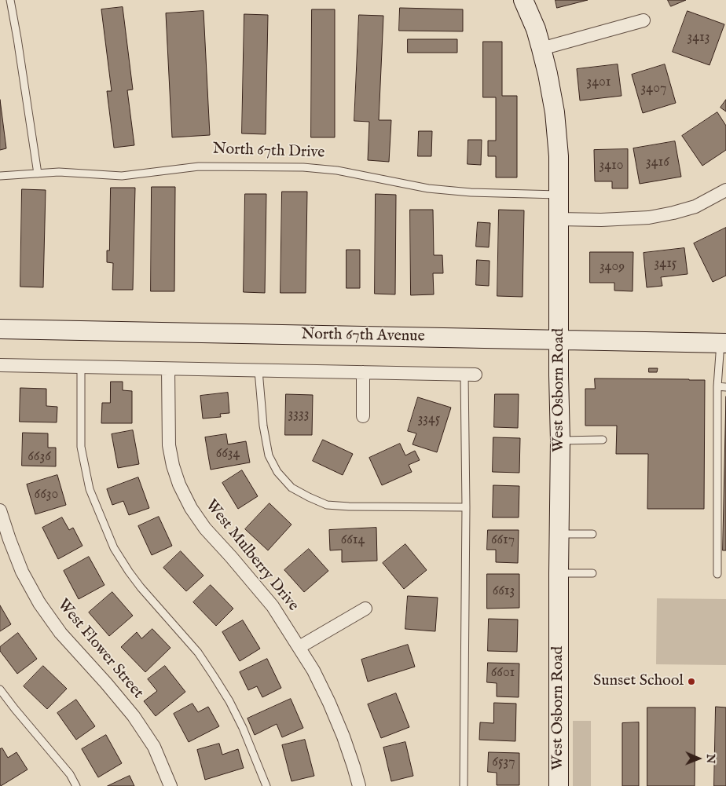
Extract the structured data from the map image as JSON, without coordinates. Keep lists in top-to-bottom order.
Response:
{
  "streets": {
    "street": [
      "North 67th Avenue",
      "West Osborn Road",
      "West Mulberry Drive",
      "West Flower Street"
    ],
    "lane": ["North 67th Drive"]
  },
  "crossings": [
    ["North 67th Drive", "West Osborn Road"],
    ["North 67th Avenue", "West Osborn Road"]
  ],
  "places": ["Sunset School"],
  "house_numbers": [
    "3413",
    "3401",
    "3407",
    "3416",
    "3410",
    "3415",
    "3409",
    "3333",
    "3345",
    "6634",
    "6636",
    "6630",
    "6614",
    "6617",
    "6613",
    "6601",
    "6537"
  ],
  "north": "right"
}
